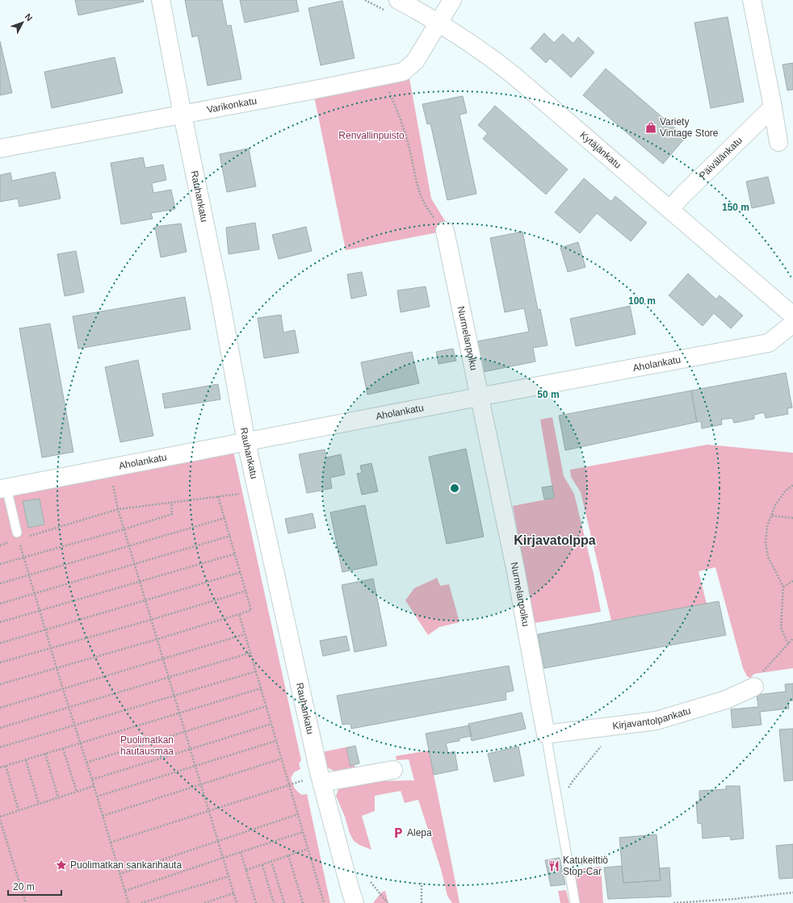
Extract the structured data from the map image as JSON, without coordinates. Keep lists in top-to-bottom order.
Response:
{
  "streets": {
    "street": [
      "Varikonkatu",
      "Kytäjänkatu",
      "Päivälänkatu",
      "Rauhankatu",
      "Nurmelanpolku",
      "Aholankatu",
      "Kirjavantolpankatu"
    ]
  },
  "crossings": [
    ["Varikonkatu", "Kytäjänkatu"],
    ["Varikonkatu", "Rauhankatu"],
    ["Kytäjänkatu", "Päivälänkatu"],
    ["Rauhankatu", "Aholankatu"],
    ["Nurmelanpolku", "Aholankatu"],
    ["Nurmelanpolku", "Kirjavantolpankatu"]
  ],
  "districts": ["Kirjavatolppa"],
  "parks": ["Renvallinpuisto", "Puolimatkan hautausmaa"],
  "places": {
    "shop": ["Variety Vintage Store"],
    "parking": ["Alepa"],
    "place": ["Puolimatkan sankarihauta"],
    "restaurant": ["Katukeittiö Stop-Car"]
  },
  "scale_bar": "20 m",
  "north": "top right",
  "rings": ["150 m", "100 m", "50 m"]
}
